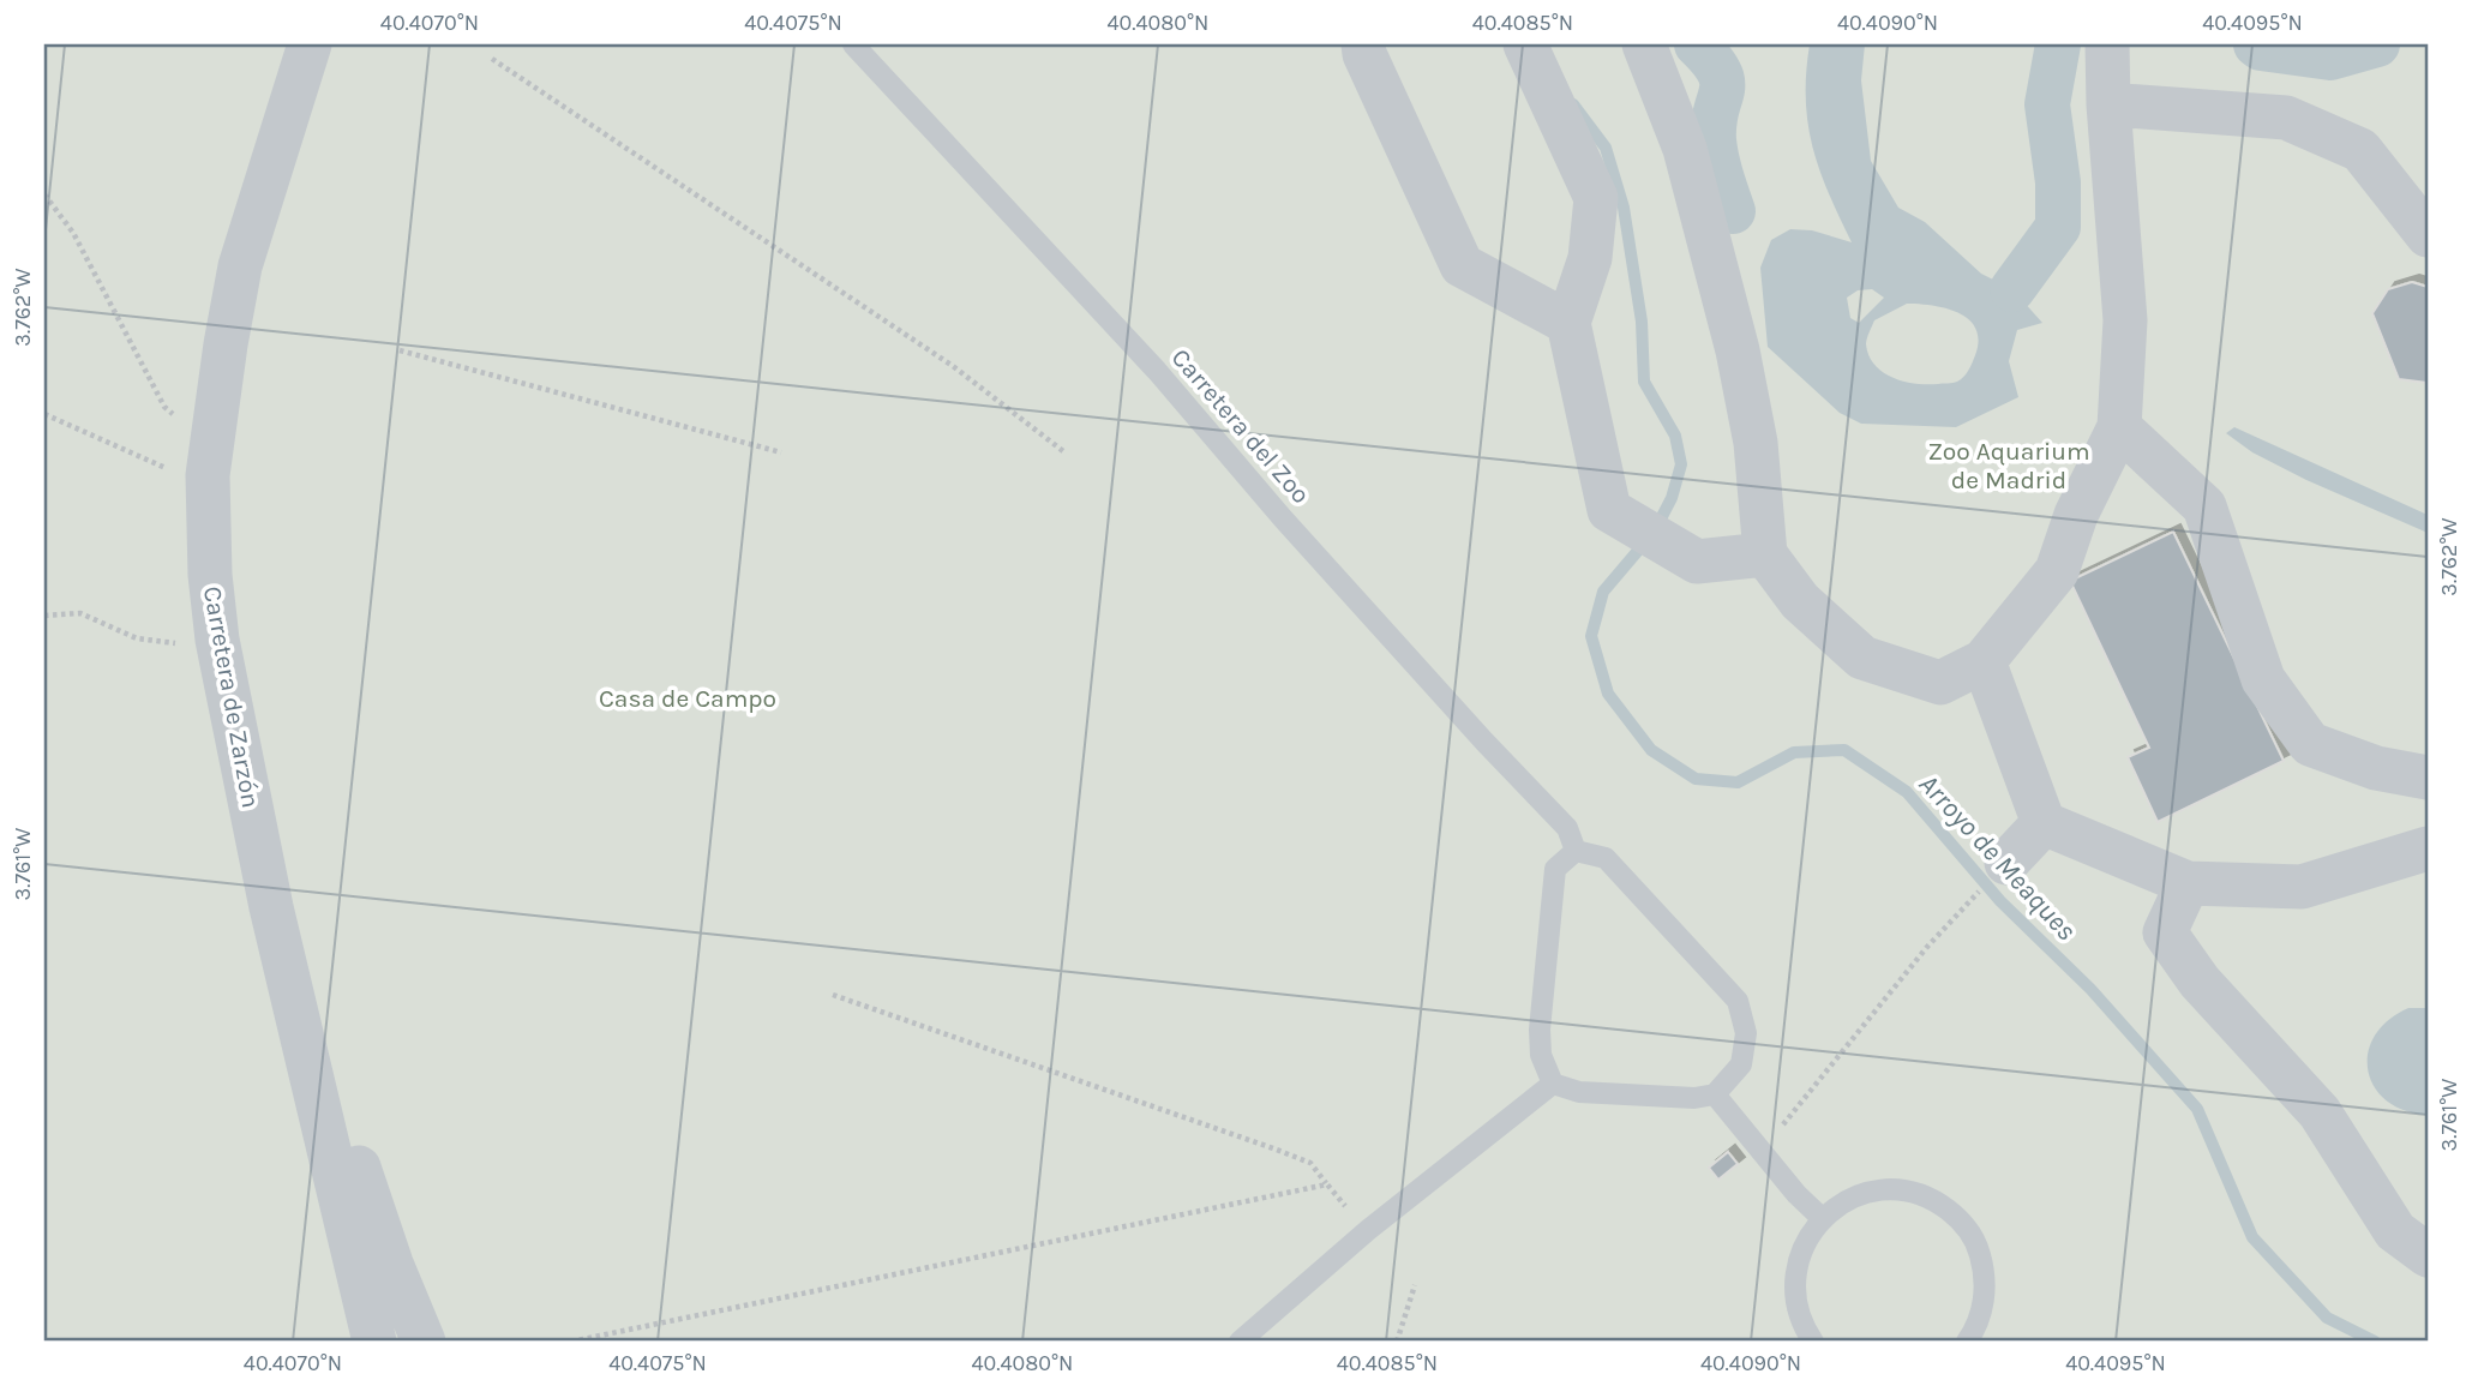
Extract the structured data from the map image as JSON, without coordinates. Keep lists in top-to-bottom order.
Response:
{
  "streets": {
    "street": ["Carretera de Zarzón"],
    "lane": ["Carretera del Zoo"]
  },
  "water": ["Arroyo de Meaques"],
  "parks": ["Zoo Aquarium de Madrid", "Casa de Campo"],
  "coordinates": [
    "40.4070°N",
    "40.4075°N",
    "40.4080°N",
    "40.4085°N",
    "40.4090°N",
    "40.4095°N",
    "3.762°W",
    "3.761°W"
  ]
}
